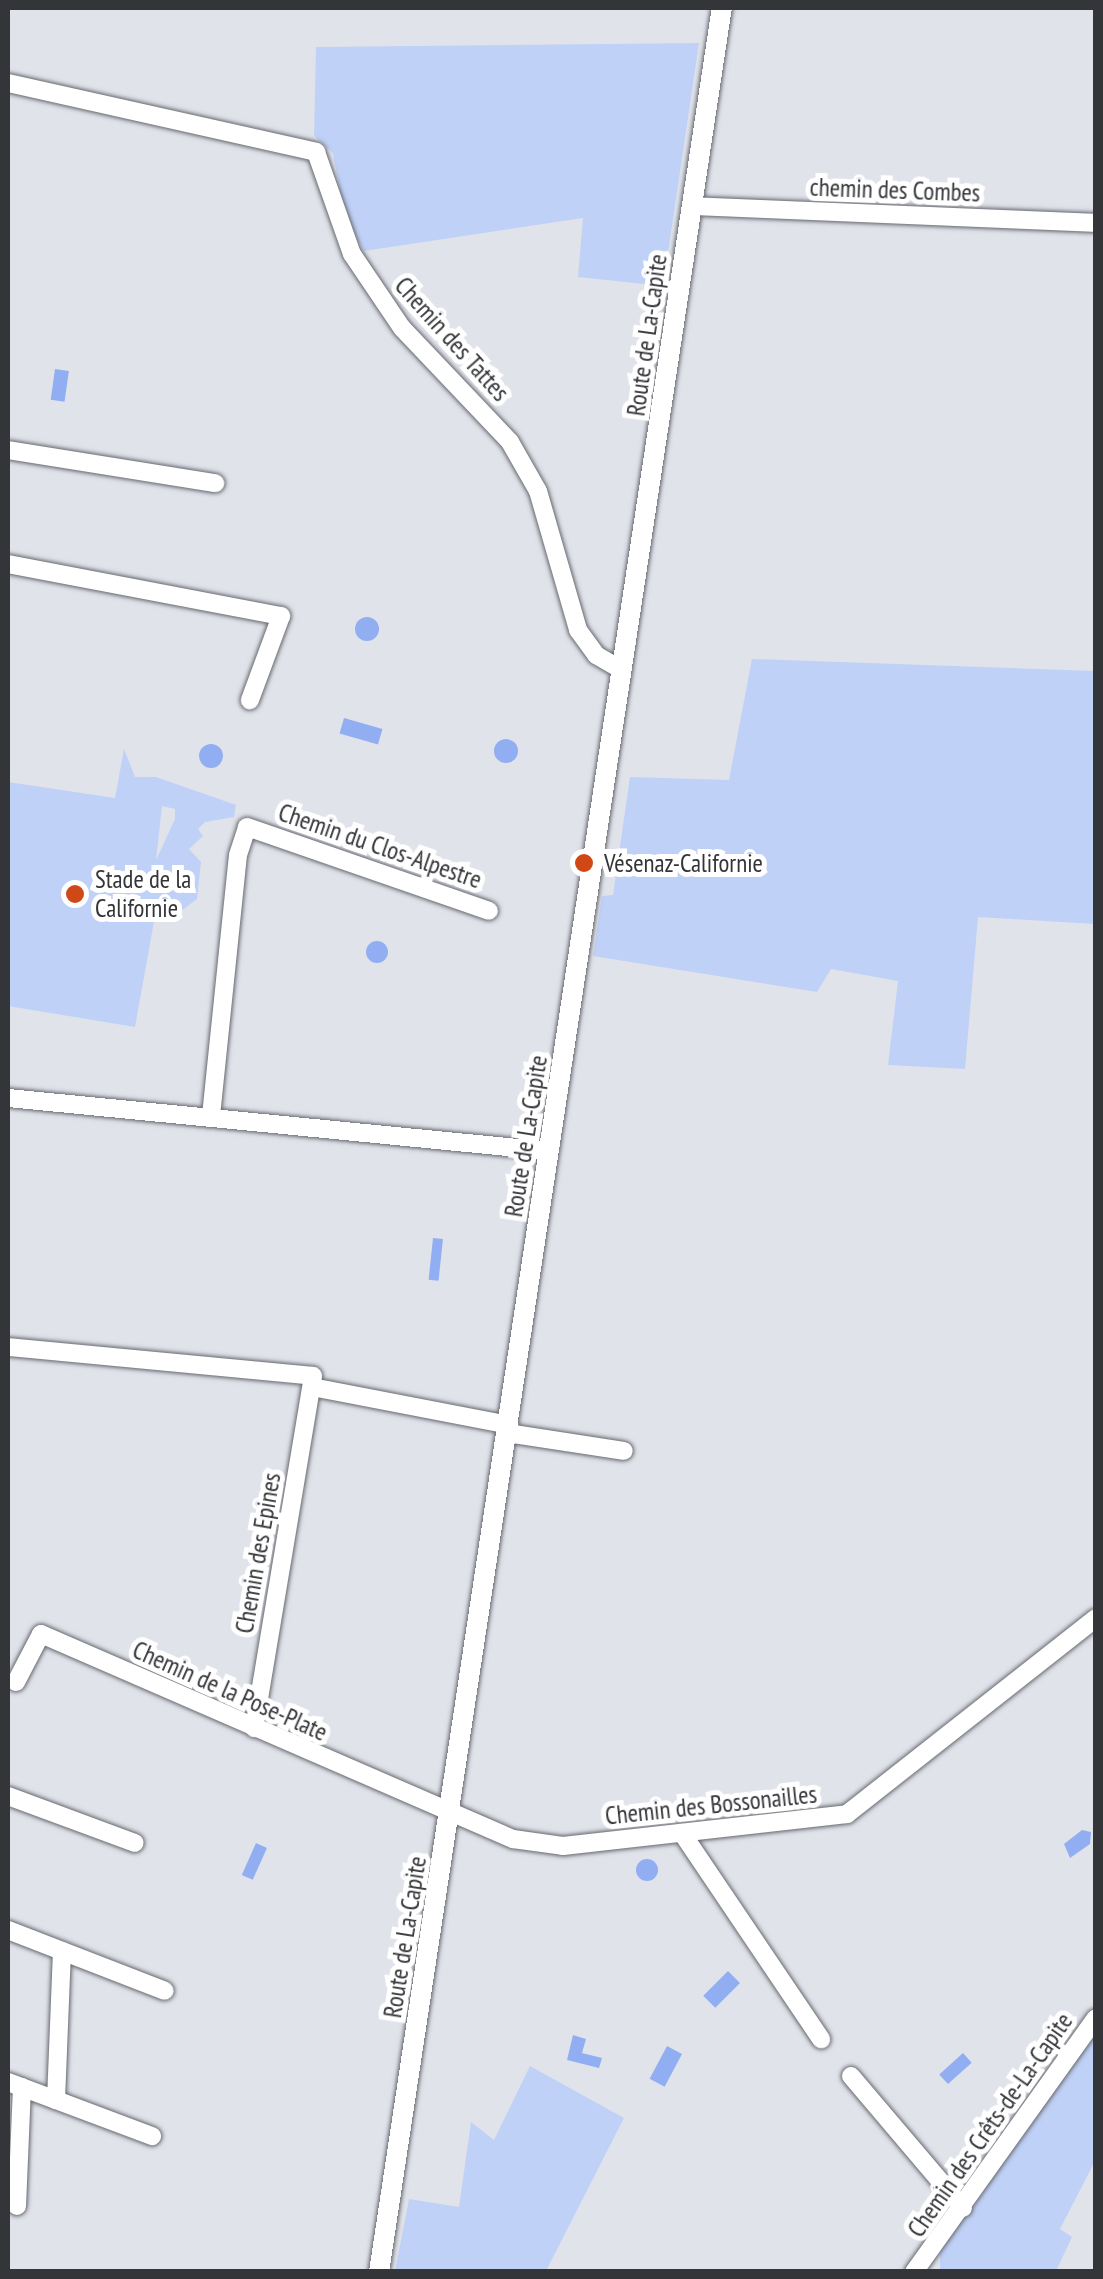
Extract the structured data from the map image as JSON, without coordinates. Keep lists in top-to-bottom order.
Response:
{
  "streets": {
    "street": [
      "chemin des Combes",
      "Route de La-Capite",
      "Chemin des Tattes",
      "Chemin du Clos-Alpestre",
      "Chemin des Epines",
      "Chemin de la Pose-Plate",
      "Chemin des Bossonailles",
      "Chemin des Crêts-de-La-Capite"
    ]
  },
  "crossings": [
    ["chemin des Combes", "Route de La-Capite"],
    ["Route de La-Capite", "Chemin des Tattes"],
    ["Route de La-Capite", "Chemin de la Pose-Plate"],
    ["Route de La-Capite", "Chemin des Bossonailles"],
    ["Chemin des Epines", "Chemin de la Pose-Plate"],
    ["Chemin de la Pose-Plate", "Chemin des Bossonailles"]
  ],
  "places": ["Vésenaz-Californie", "Stade de la Californie"]
}
